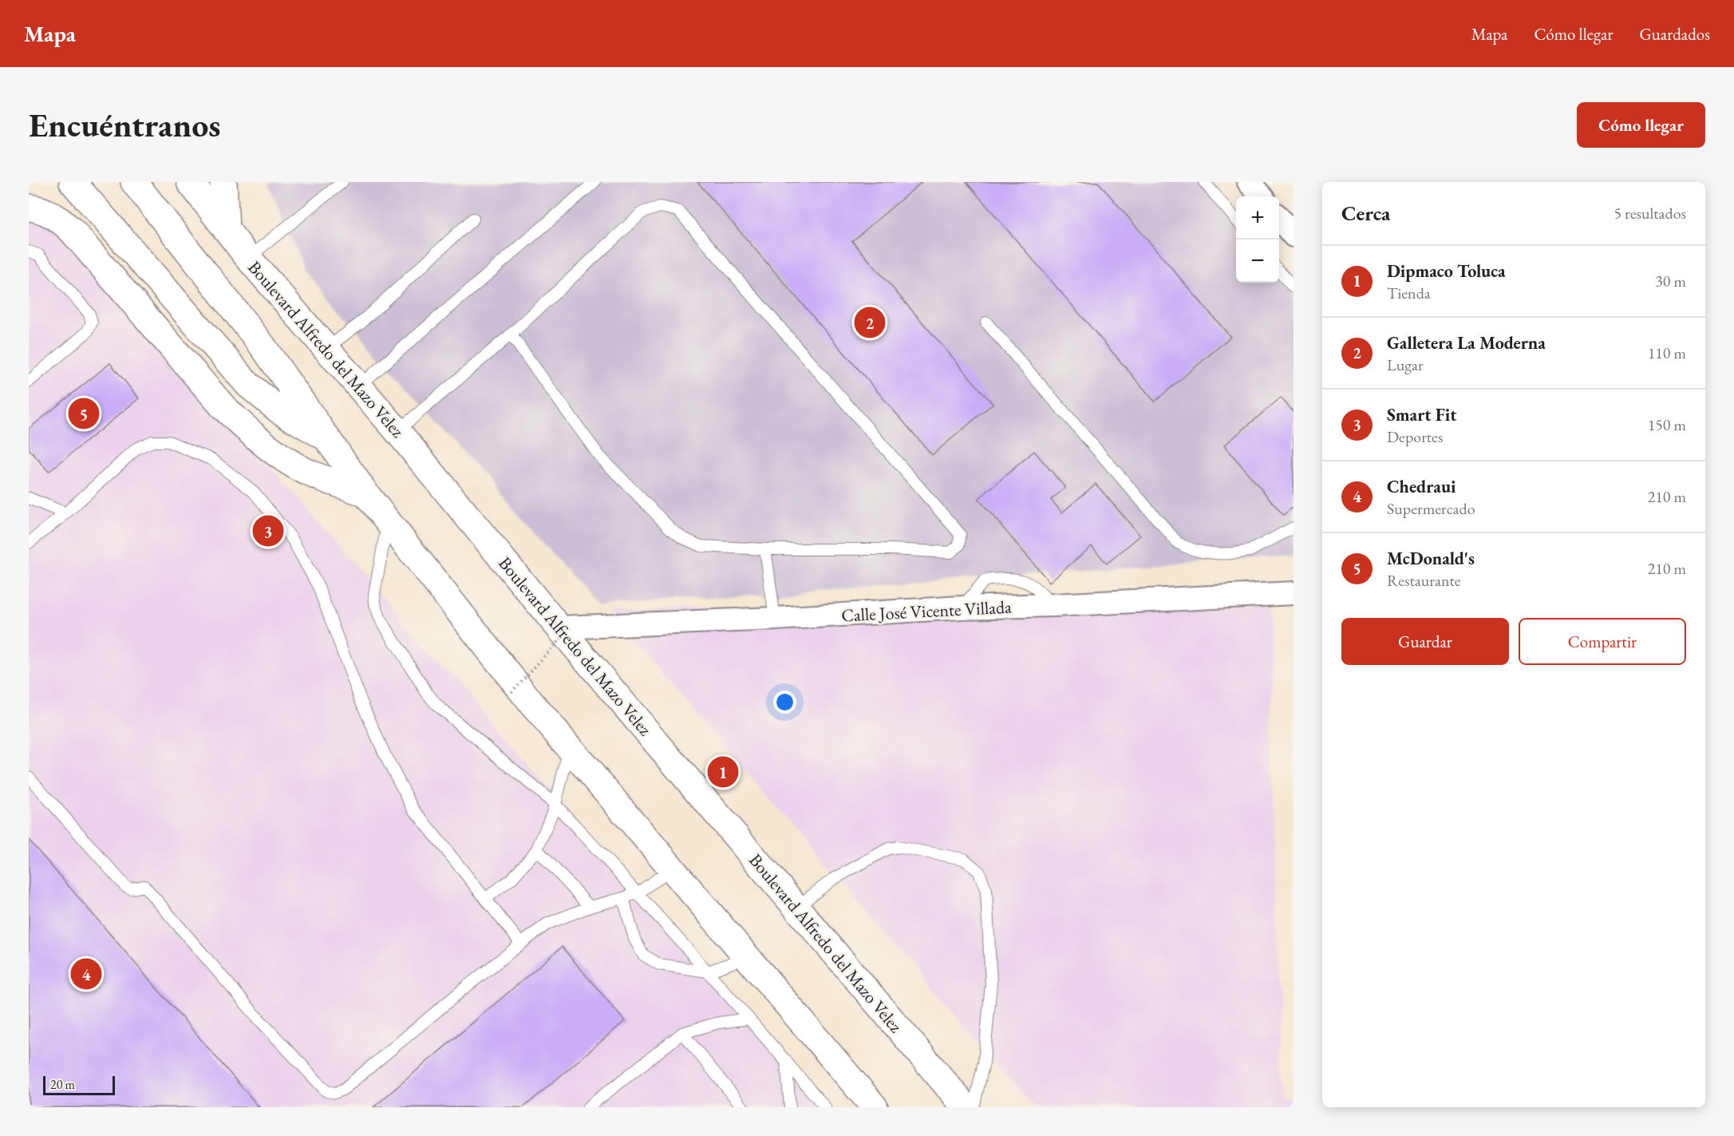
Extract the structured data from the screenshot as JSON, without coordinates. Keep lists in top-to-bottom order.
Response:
{
  "streets": {
    "main road": ["Boulevard Alfredo del Mazo Velez"],
    "street": ["Calle José Vicente Villada"]
  },
  "crossings": [
    ["Boulevard Alfredo del Mazo Velez", "Calle José Vicente Villada"]
  ],
  "scale_bar": "20 m",
  "page": {
    "header": "Mapa",
    "nav": ["Mapa", "Cómo llegar", "Guardados"],
    "buttons": [
      "Cómo llegar",
      ["Guardar", "Compartir"]
    ],
    "title": "Encuéntranos",
    "heading": ["Cerca", "5 resultados"],
    "map_buttons": ["+", "−"],
    "list": [
      {
        "mark": "1",
        "name": "Dipmaco Toluca",
        "note": "Tienda",
        "value": "30 m"
      },
      {
        "mark": "2",
        "name": "Galletera La Moderna",
        "note": "Lugar",
        "value": "110 m"
      },
      {
        "mark": "3",
        "name": "Smart Fit",
        "note": "Deportes",
        "value": "150 m"
      },
      {
        "mark": "4",
        "name": "Chedraui",
        "note": "Supermercado",
        "value": "210 m"
      },
      {
        "mark": "5",
        "name": "McDonald's",
        "note": "Restaurante",
        "value": "210 m"
      }
    ],
    "pins": [
      "2",
      "5",
      "3",
      "1",
      "4"
    ],
    "scale": "20 m"
  }
}
